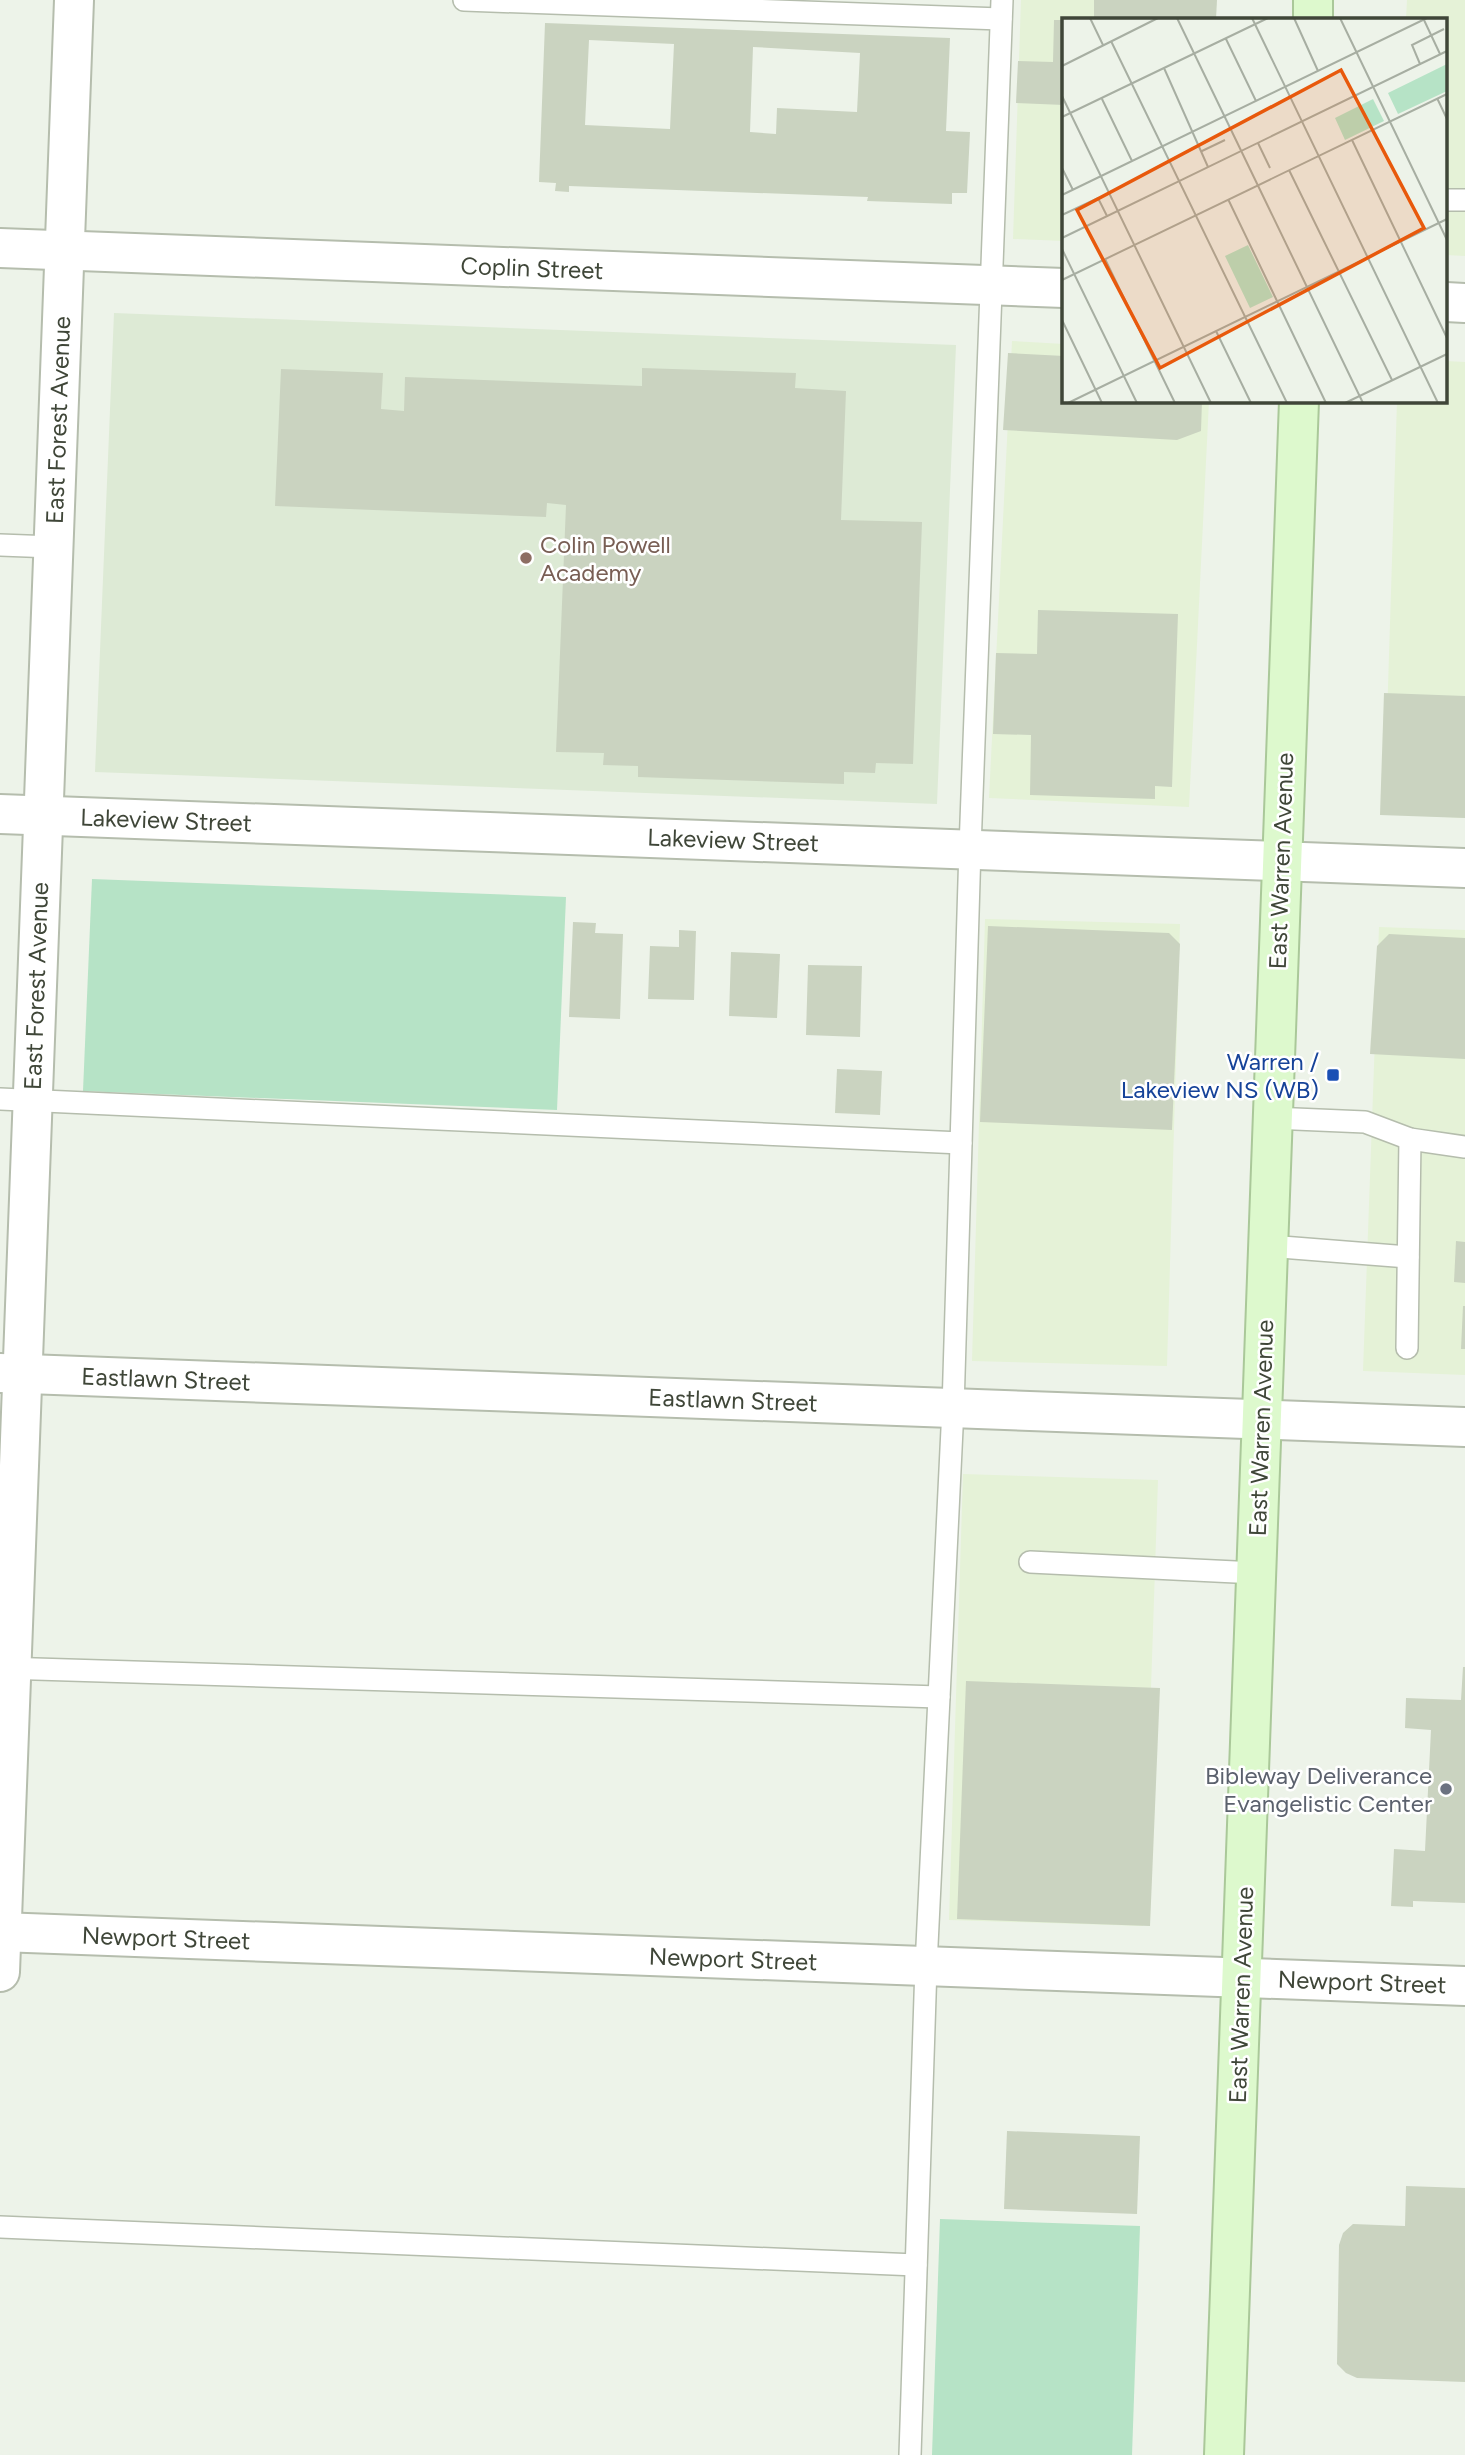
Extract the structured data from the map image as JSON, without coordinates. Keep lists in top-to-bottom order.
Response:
{
  "streets": {
    "main road": ["East Warren Avenue"],
    "street": [
      "Coplin Street",
      "East Forest Avenue",
      "Lakeview Street",
      "Eastlawn Street",
      "Newport Street"
    ]
  },
  "crossings": [
    ["Coplin Street", "East Forest Avenue"],
    ["East Forest Avenue", "Lakeview Street"],
    ["East Forest Avenue", "Eastlawn Street"],
    ["East Forest Avenue", "Newport Street"],
    ["Lakeview Street", "East Warren Avenue"],
    ["East Warren Avenue", "Eastlawn Street"],
    ["East Warren Avenue", "Newport Street"]
  ],
  "places": {
    "other": ["Colin Powell Academy", "Bibleway Deliverance Evangelistic Center"],
    "transit": ["Warren / Lakeview NS (WB)"]
  }
}
